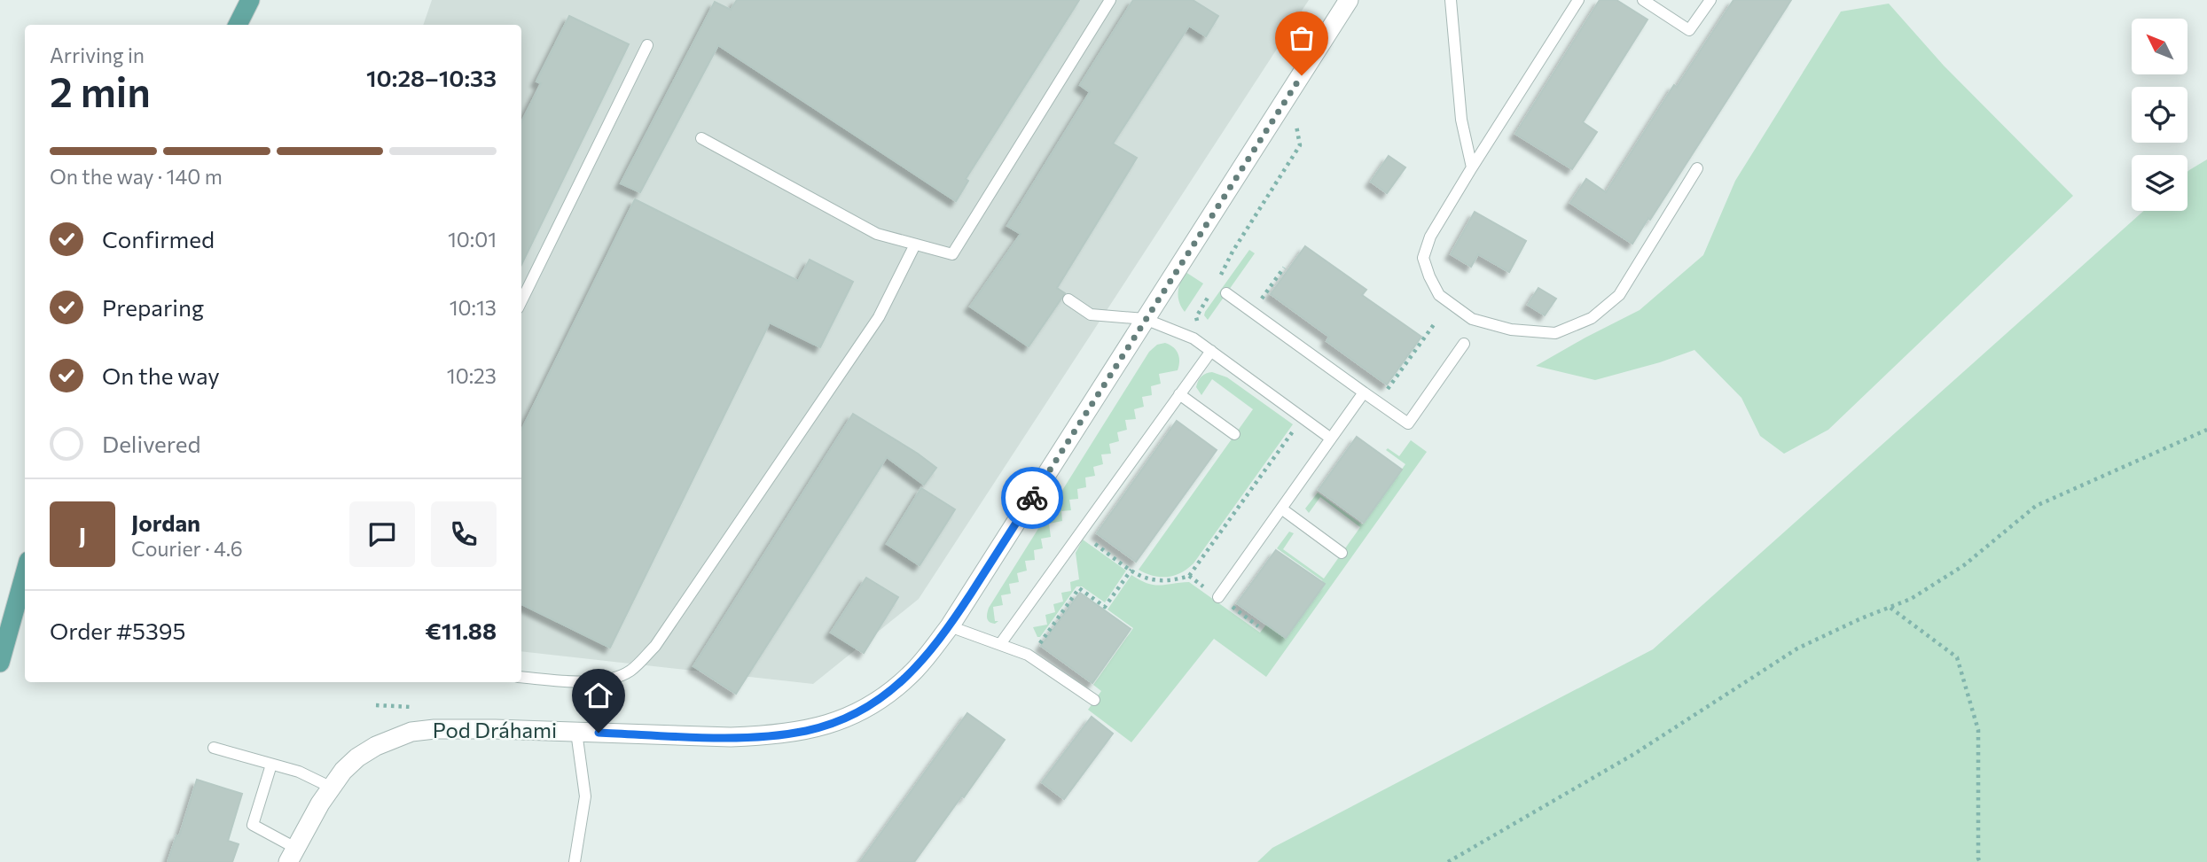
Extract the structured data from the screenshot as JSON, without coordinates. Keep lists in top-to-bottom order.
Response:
{
  "streets": {
    "street": ["Pod Dráhami"]
  },
  "north": "top left",
  "page": {
    "heading": ["2 min", "Arriving in", "10:28–10:33"],
    "panel": [
      "Jordan",
      "Courier · 4.6",
      "Order #5395",
      "€11.88"
    ],
    "bar": "On the way · 140 m",
    "list": [
      ["Confirmed", "10:01"],
      ["Preparing", "10:13"],
      ["On the way", "10:23"],
      "Delivered"
    ],
    "round": "J"
  }
}
